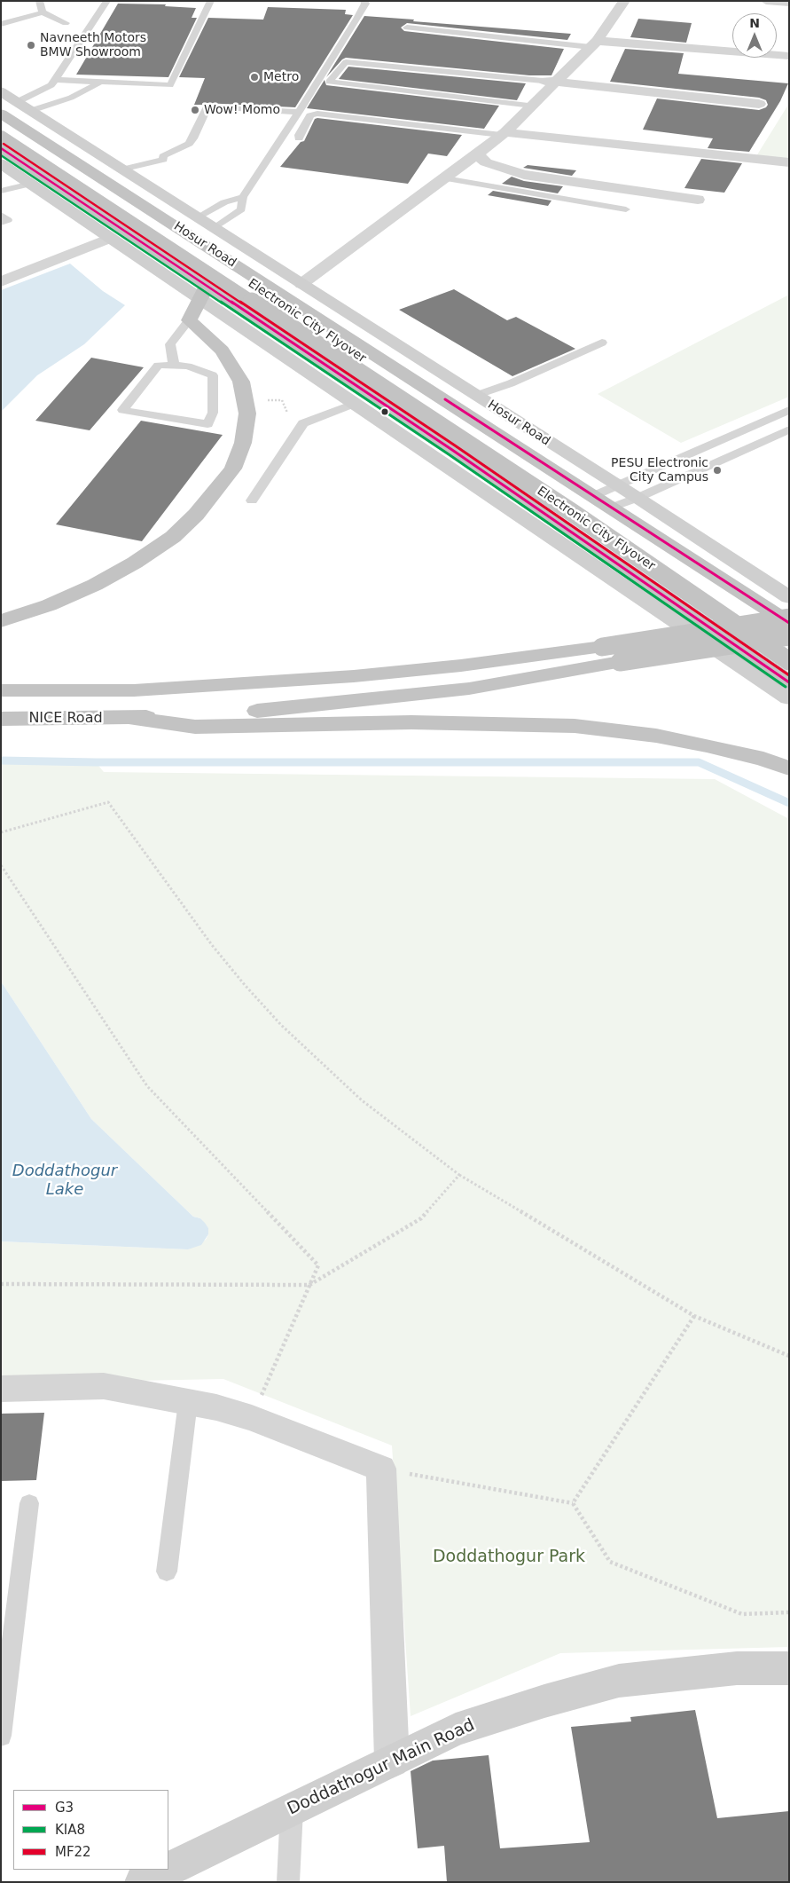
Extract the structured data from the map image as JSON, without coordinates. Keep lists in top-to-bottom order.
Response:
{
  "streets": {
    "highway": ["Hosur Road", "Electronic City Flyover", "NICE Road"],
    "street": ["Doddathogur Main Road"]
  },
  "water": ["Doddathogur Lake"],
  "parks": ["Doddathogur Park"],
  "places": [
    "Navneeth Motors BMW Showroom",
    "Metro",
    "Wow! Momo",
    "PESU Electronic City Campus"
  ],
  "lines": ["transit line MF22", "transit line G3", "transit line KIA8"],
  "legend": ["G3", "KIA8", "MF22"],
  "north": "top"
}
